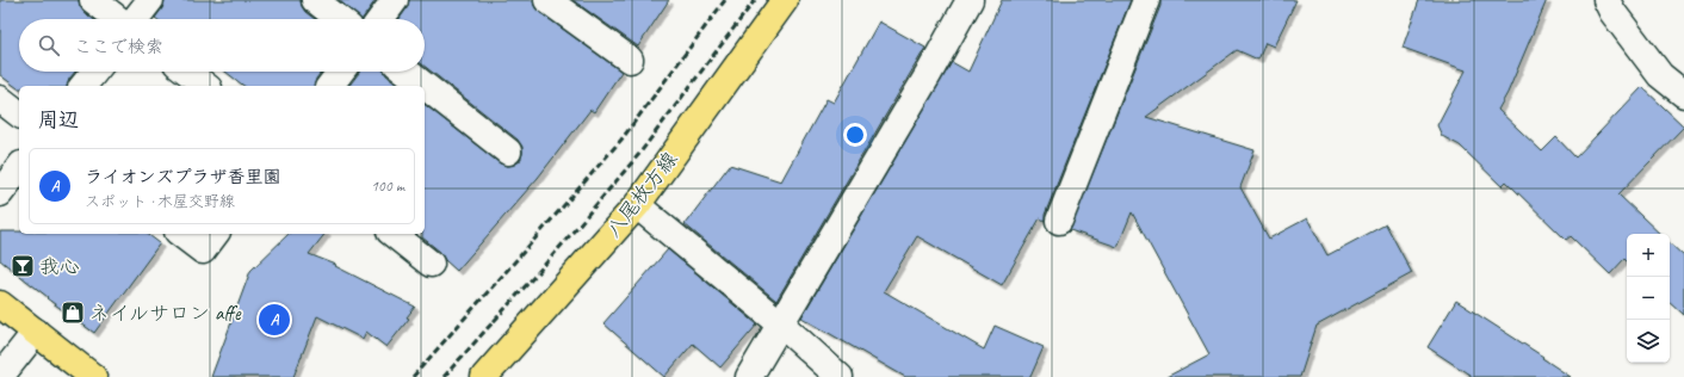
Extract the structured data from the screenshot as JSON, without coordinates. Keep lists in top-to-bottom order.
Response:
{
  "streets": {
    "main road": ["八尾枚方線"]
  },
  "places": {
    "bar": ["我心"],
    "shop": ["ネイルサロン affe"]
  },
  "page": {
    "search": "ここで検索",
    "heading": "周辺",
    "list": [
      {
        "mark": "A",
        "name": "ライオンズプラザ香里園",
        "note": "スポット · 木屋交野線",
        "value": "100 m"
      }
    ],
    "map_buttons": ["+", "−"],
    "pins": "A"
  }
}
